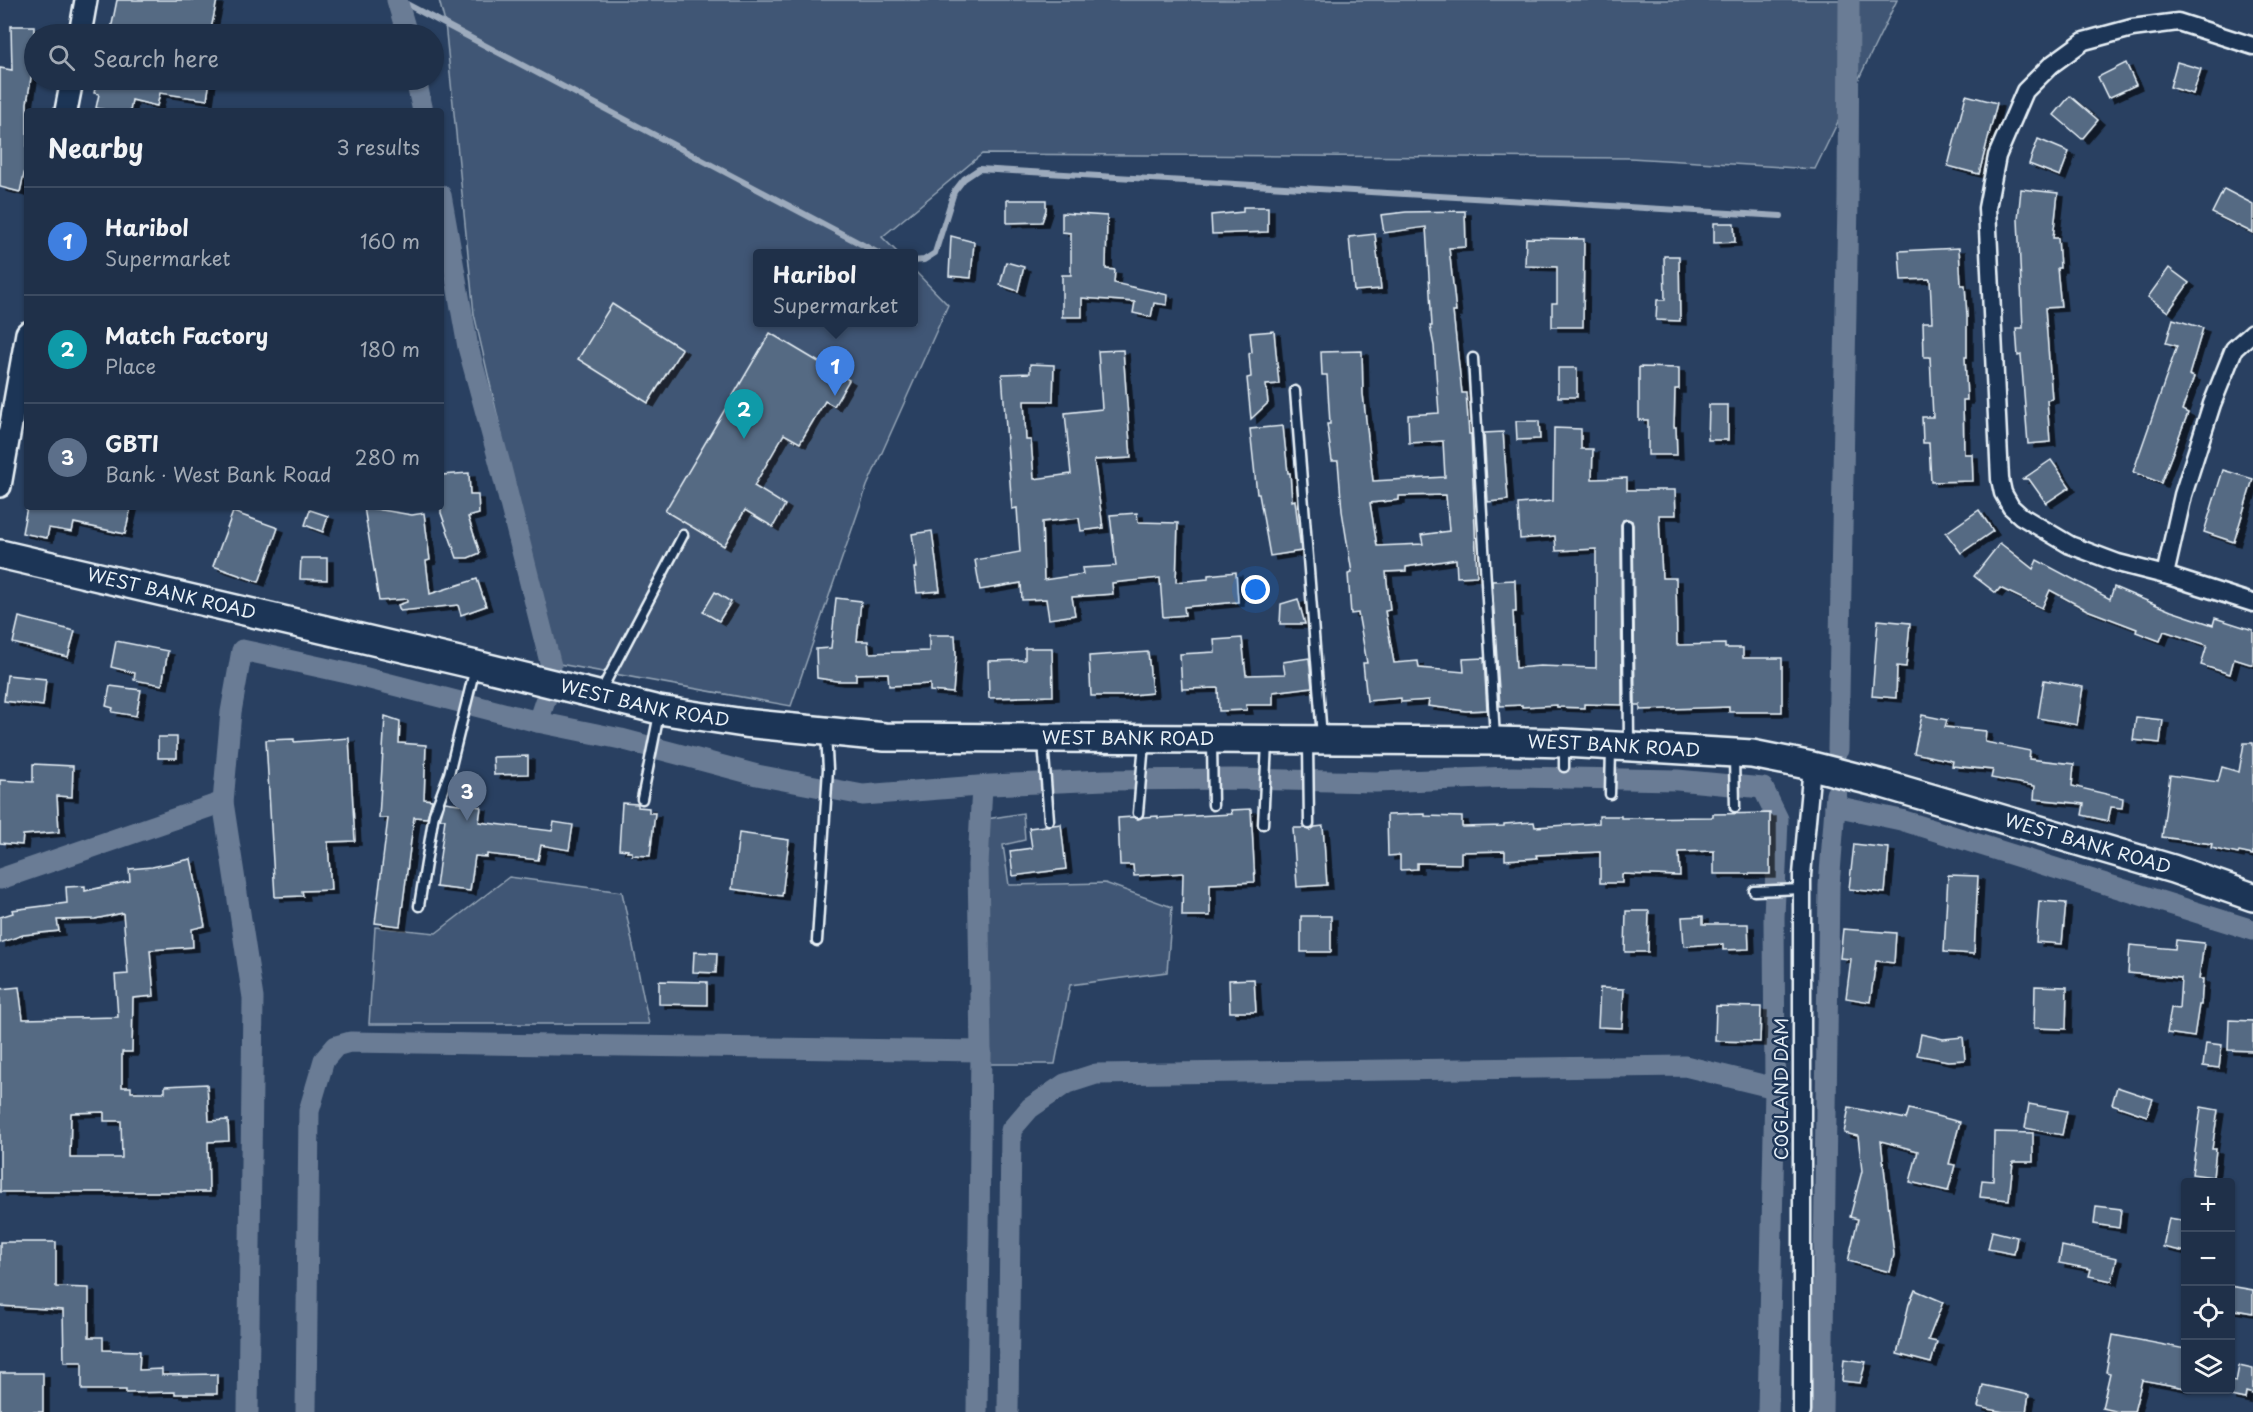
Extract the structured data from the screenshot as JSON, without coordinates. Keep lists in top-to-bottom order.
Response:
{
  "streets": {
    "main road": ["WEST BANK ROAD"],
    "street": ["COGLAND DAM"]
  },
  "crossings": [
    ["WEST BANK ROAD", "COGLAND DAM"]
  ],
  "page": {
    "search": "Search here",
    "heading": ["Nearby", "3 results"],
    "list": [
      {
        "mark": "1",
        "name": "Haribol",
        "note": "Supermarket",
        "value": "160 m"
      },
      {
        "mark": "2",
        "name": "Match Factory",
        "note": "Place",
        "value": "180 m"
      },
      {
        "mark": "3",
        "name": "GBTI",
        "note": "Bank · West Bank Road",
        "value": "280 m"
      }
    ],
    "popup": ["Haribol", "Supermarket"],
    "pins": ["1", "2", "3"],
    "map_buttons": ["+", "−"]
  }
}
